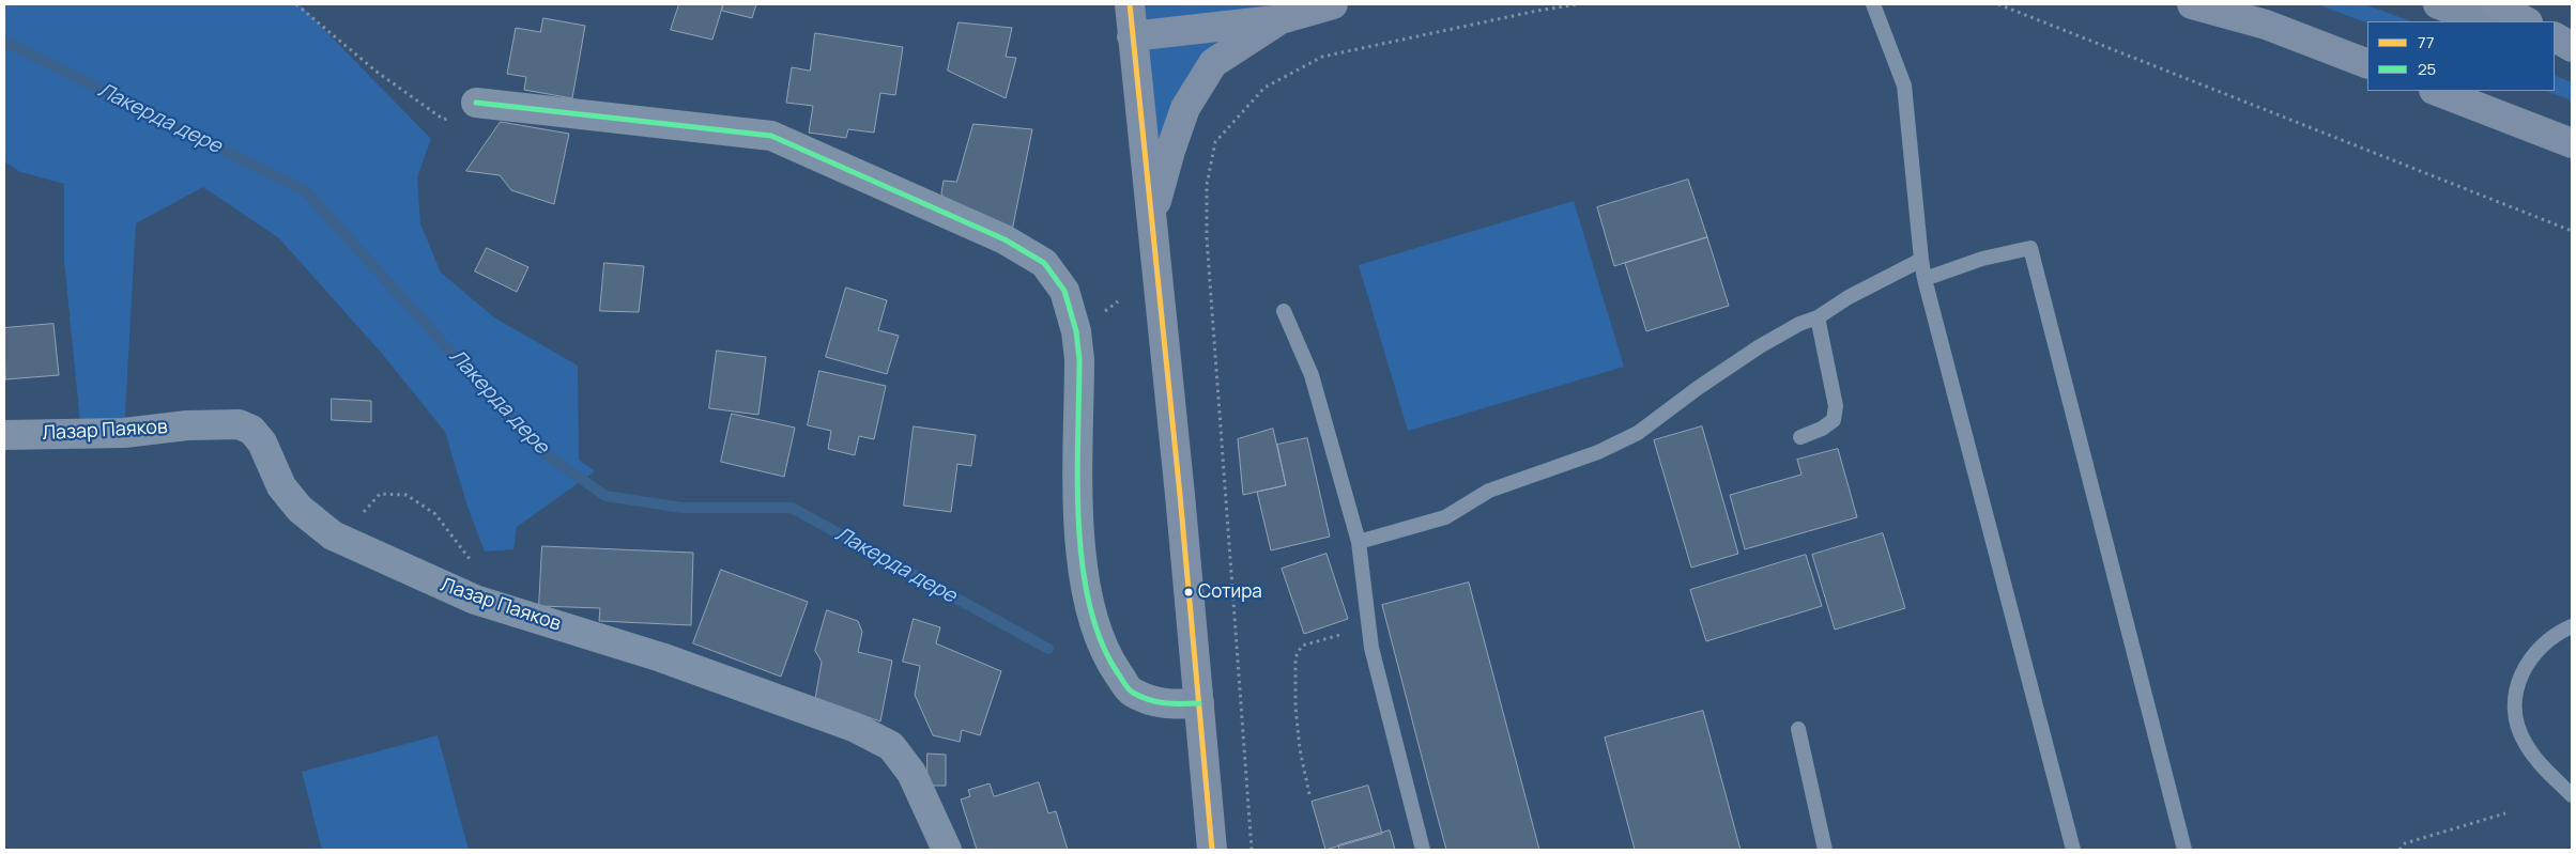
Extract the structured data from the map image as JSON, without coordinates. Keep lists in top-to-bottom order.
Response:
{
  "streets": {
    "street": ["Лазар Паяков"]
  },
  "water": ["Лакерда дере"],
  "places": ["Сотира"],
  "lines": ["transit line 77", "transit line 25"],
  "legend": ["77", "25"]
}
